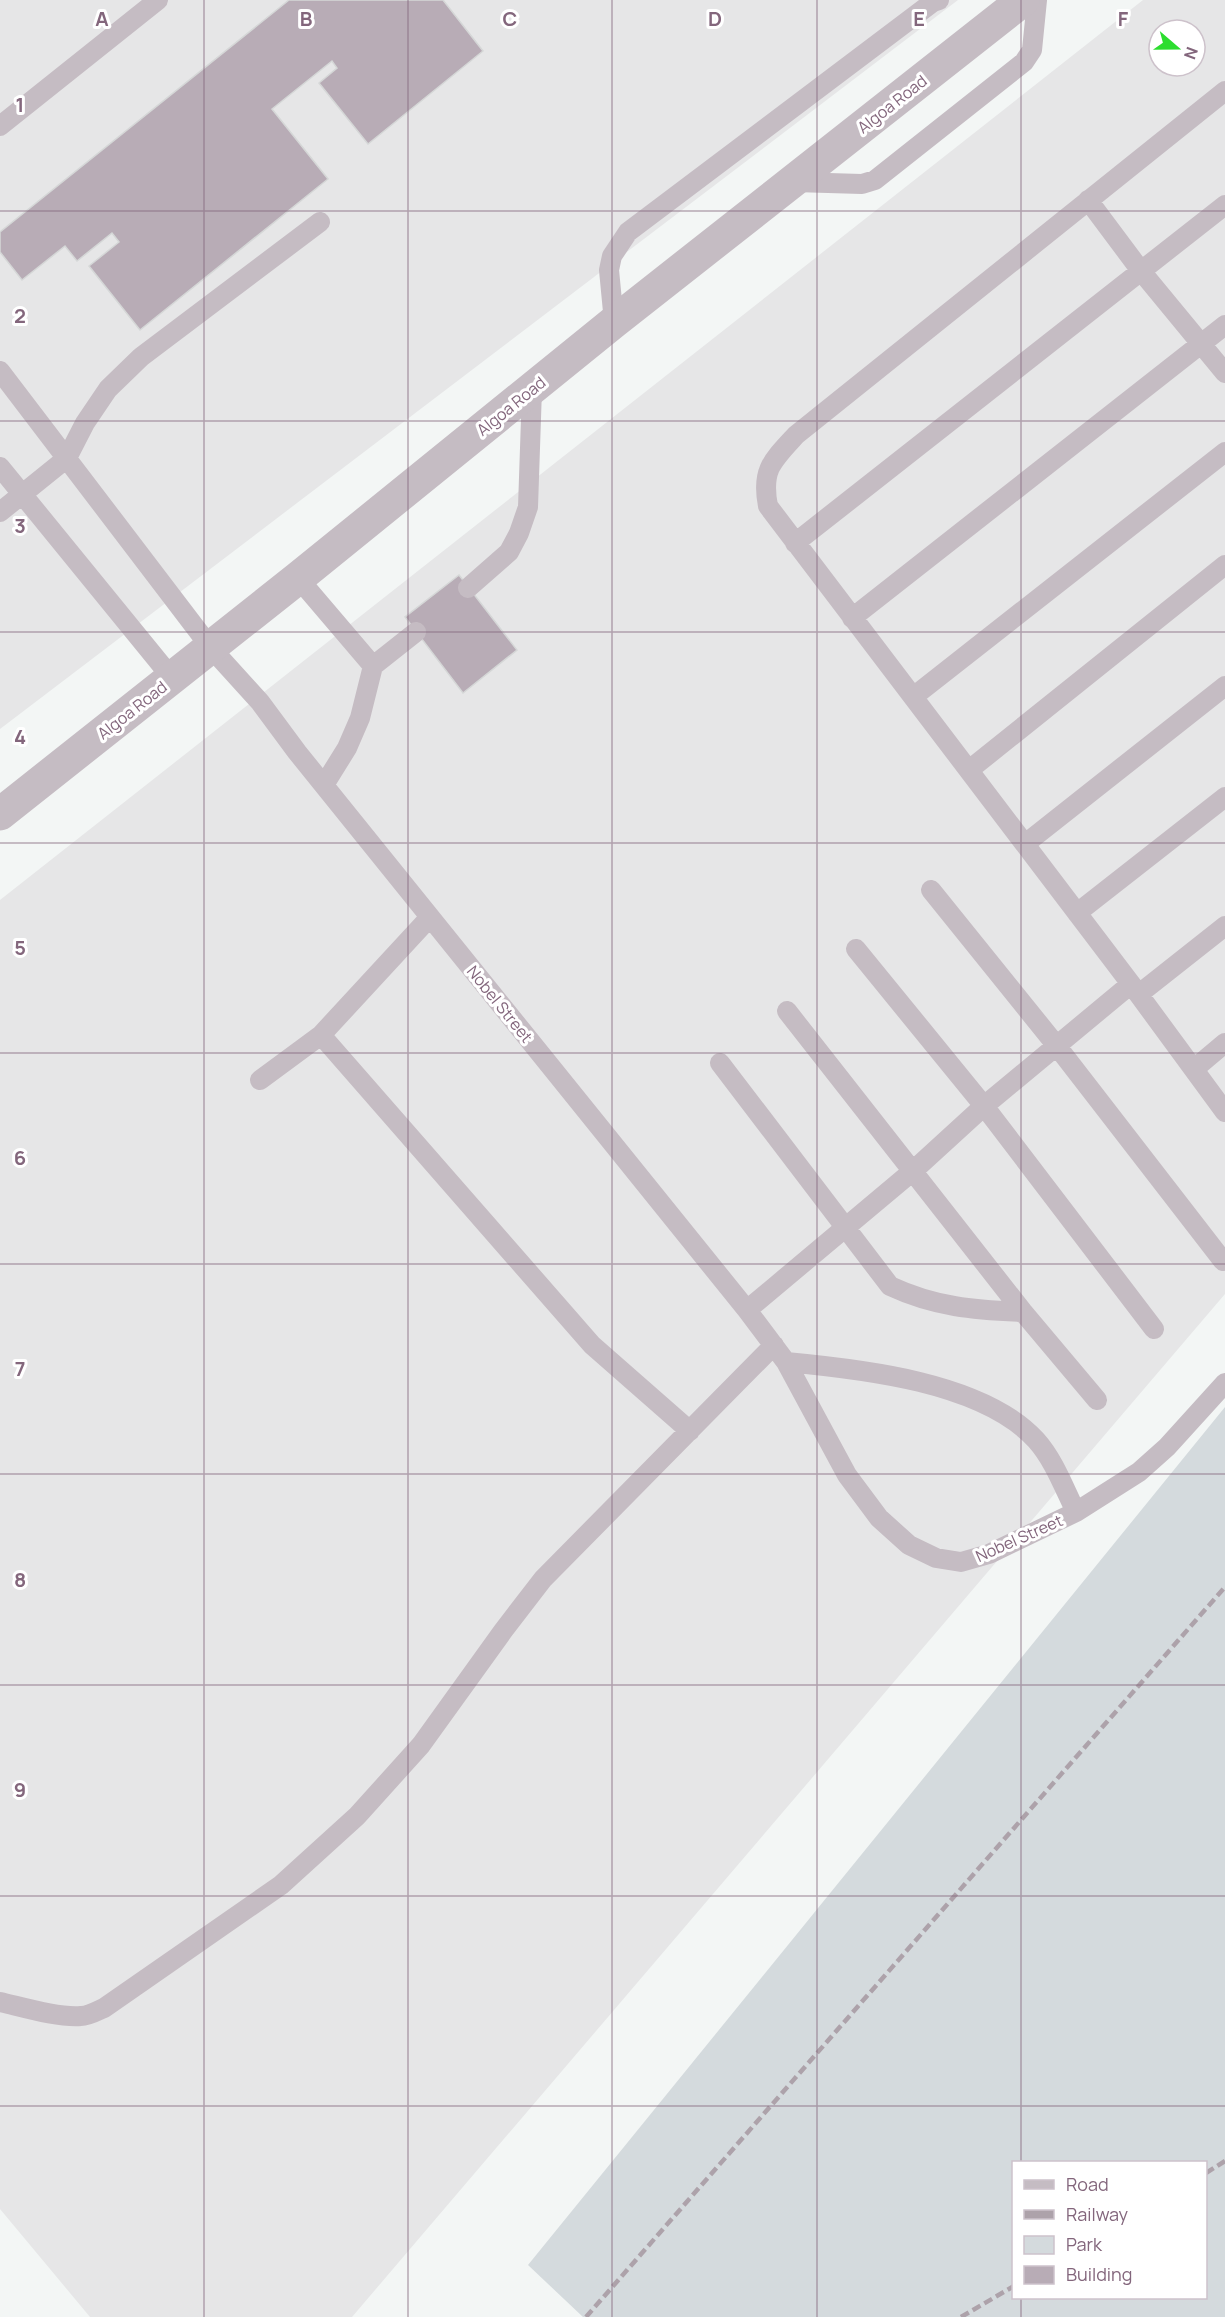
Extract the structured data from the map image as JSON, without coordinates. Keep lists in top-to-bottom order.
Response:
{
  "streets": {
    "street": ["Algoa Road"],
    "lane": ["Nobel Street"]
  },
  "crossings": [
    ["Algoa Road", "Nobel Street"]
  ],
  "legend": [
    "Road",
    "Railway",
    "Park",
    "Building"
  ],
  "north": "right",
  "grid": {
    "columns": [
      "A",
      "B",
      "C",
      "D",
      "E",
      "F"
    ],
    "rows": [
      "1",
      "2",
      "3",
      "4",
      "5",
      "6",
      "7",
      "8",
      "9"
    ]
  }
}
